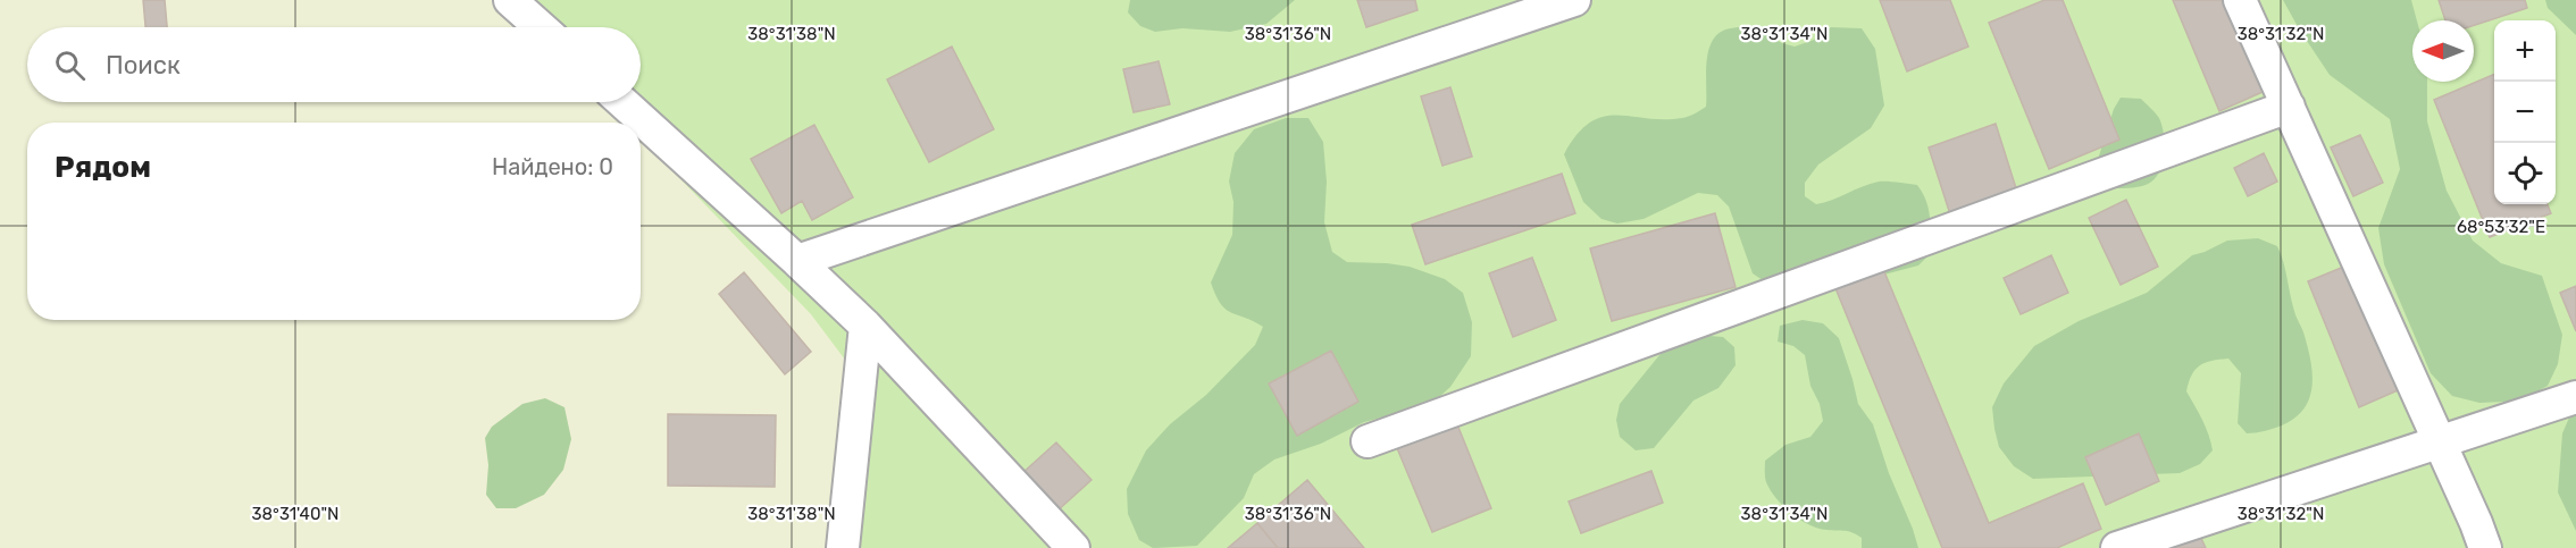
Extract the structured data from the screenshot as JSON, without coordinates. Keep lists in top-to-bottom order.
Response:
{
  "north": "left",
  "page": {
    "map_buttons": ["+", "−"],
    "search": "Поиск",
    "heading": ["Рядом", "Найдено: 0"]
  },
  "coordinates": [
    "38°31'38\"N",
    "38°31'36\"N",
    "38°31'34\"N",
    "38°31'32\"N",
    "68°53'32\"E",
    "38°31'40\"N"
  ]
}
